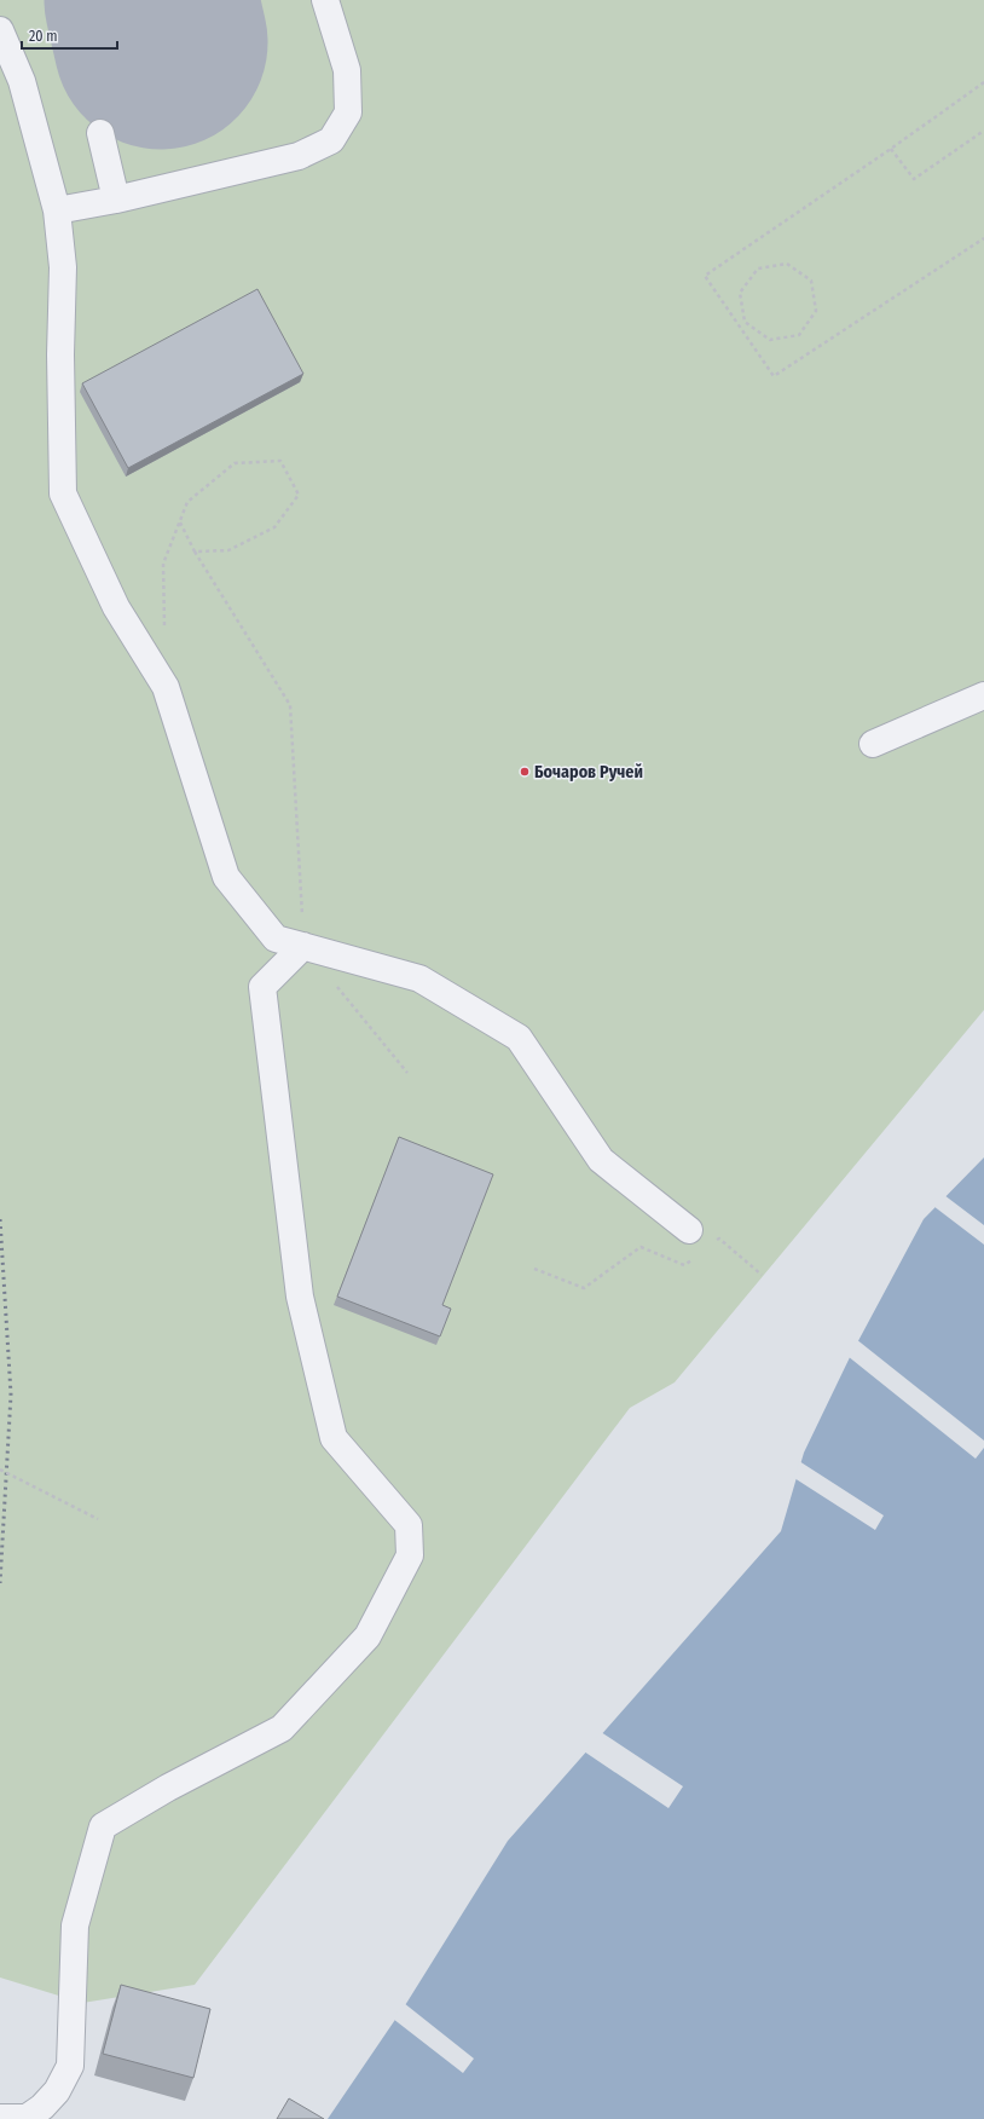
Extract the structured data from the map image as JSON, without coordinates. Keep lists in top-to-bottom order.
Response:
{
  "places": ["Бочаров Ручей"],
  "scale_bar": "20 m"
}
